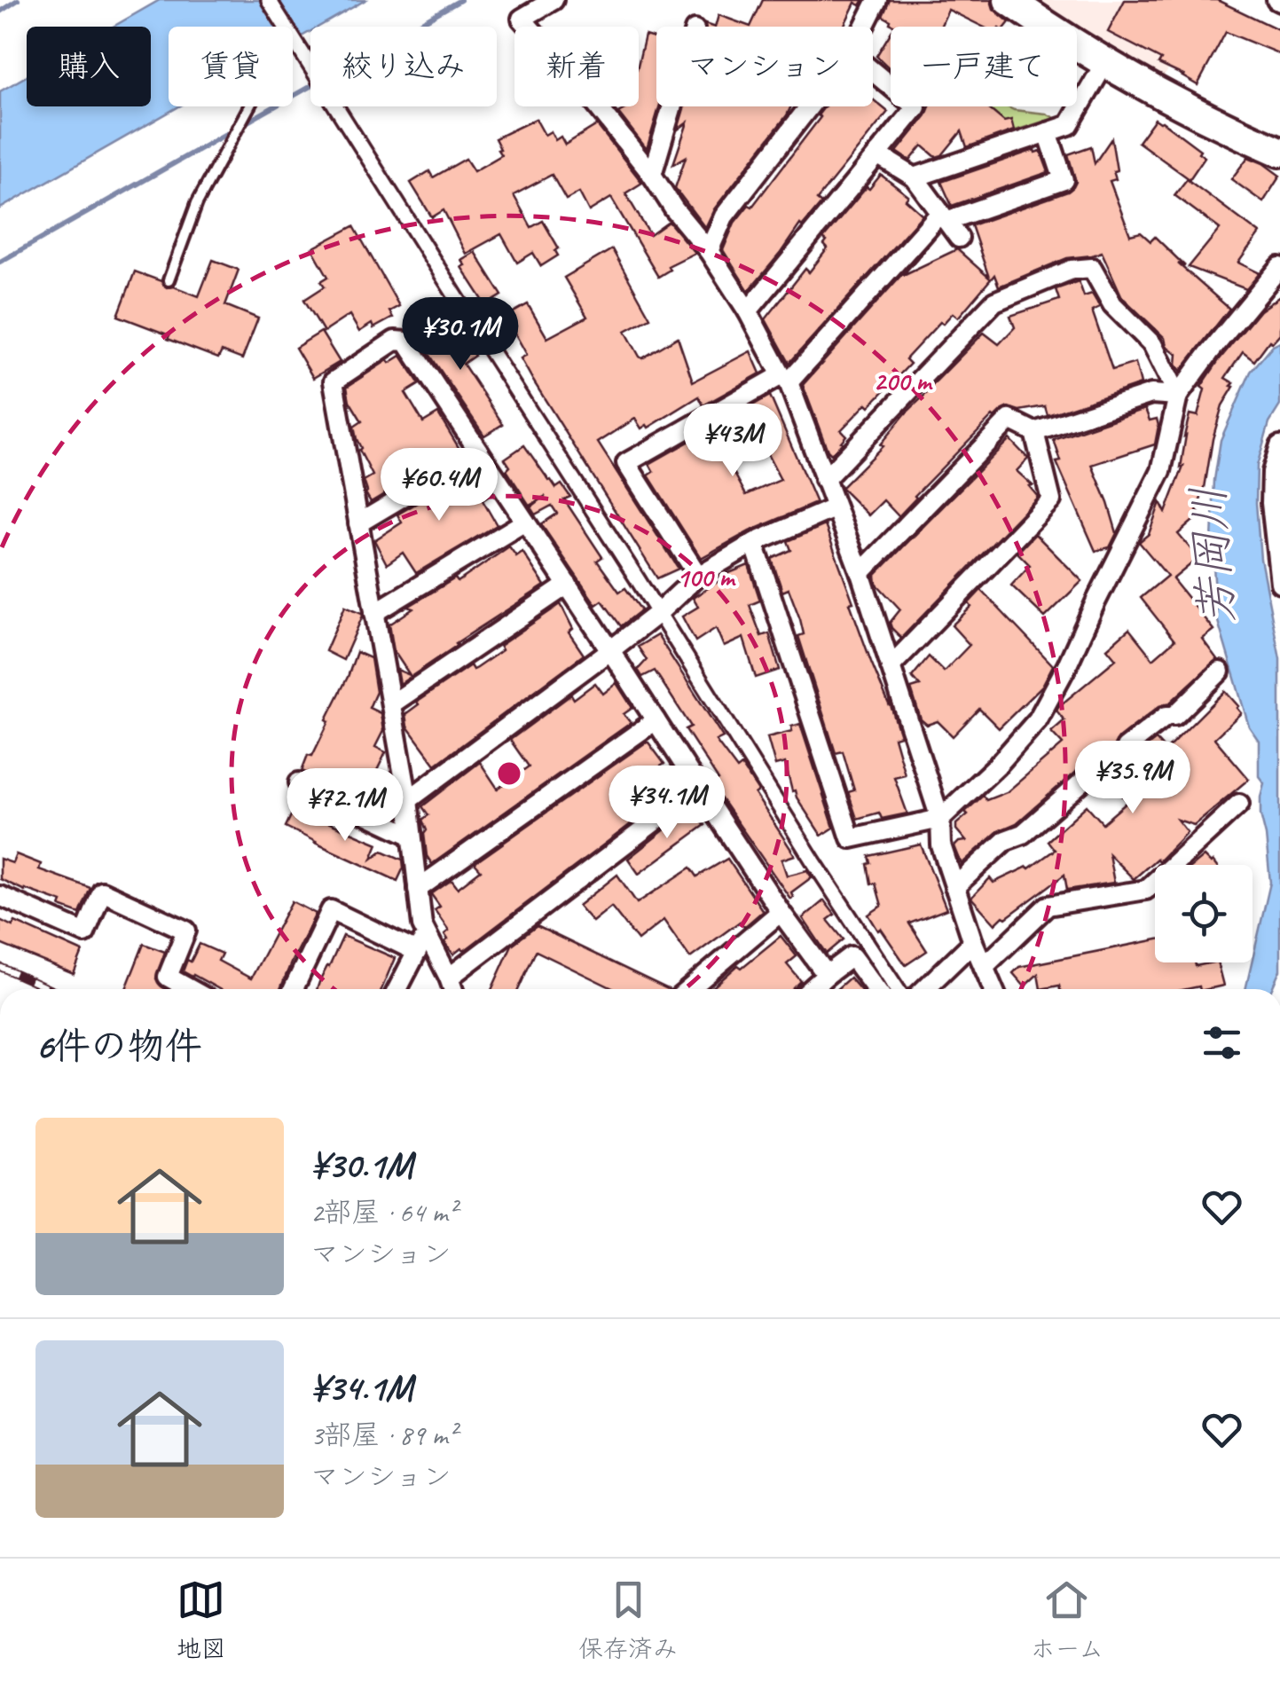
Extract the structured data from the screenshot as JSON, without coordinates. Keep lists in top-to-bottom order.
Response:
{
  "water": ["芳岡川"],
  "page": {
    "chip": [
      "購入",
      "賃貸",
      "絞り込み",
      "新着",
      "マンション",
      "一戸建て"
    ],
    "price": [
      "¥30.1M",
      "¥43M",
      "¥60.4M",
      "¥35.9M",
      "¥34.1M",
      "¥72.1M"
    ],
    "heading": "6件の物件",
    "list": [
      {
        "name": "¥30.1M",
        "note": "2部屋 · 64 m² · マンション"
      },
      {
        "name": "¥34.1M",
        "note": "3部屋 · 89 m² · マンション"
      }
    ],
    "tabs": ["地図", "保存済み", "ホーム"]
  },
  "rings": ["200 m", "100 m"]
}
